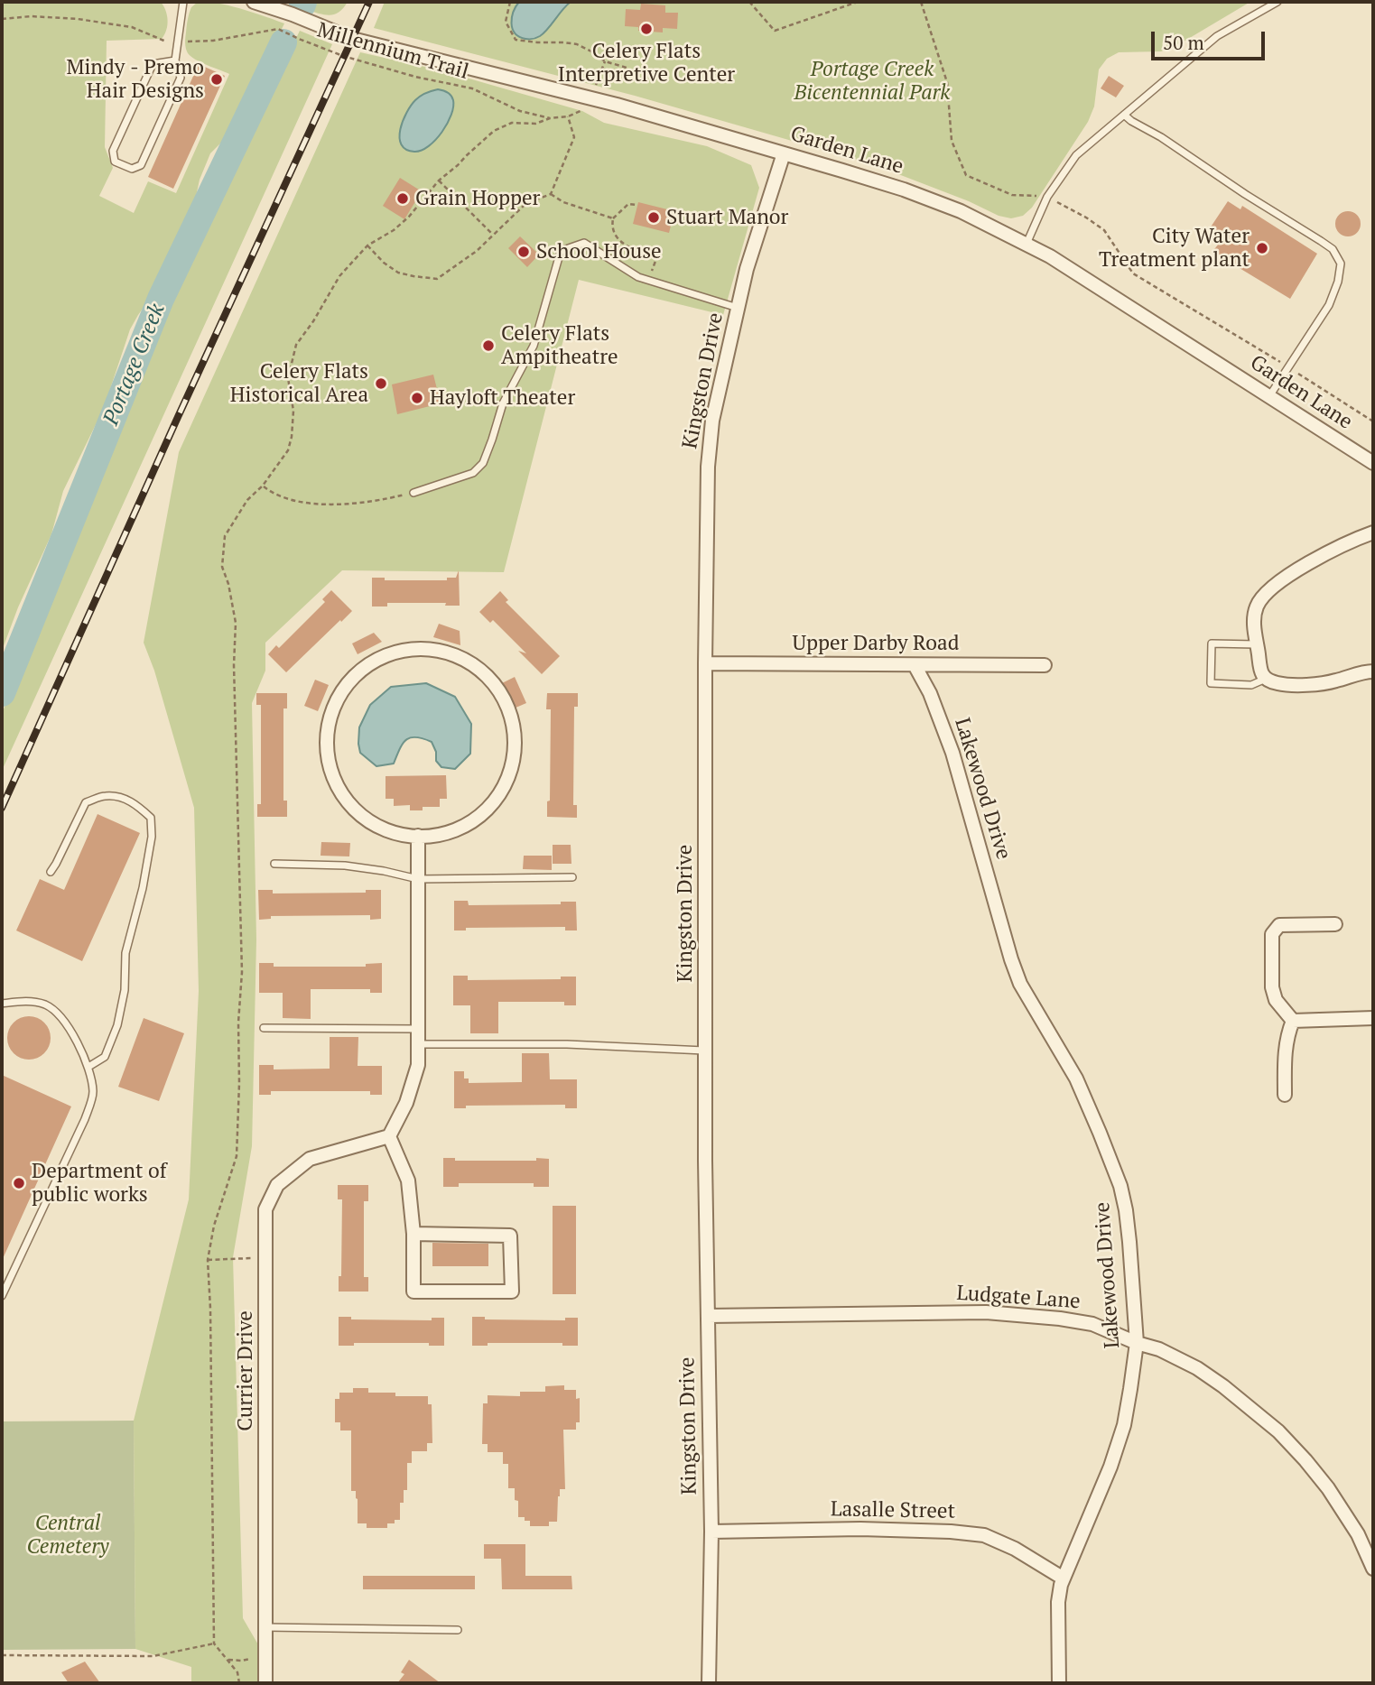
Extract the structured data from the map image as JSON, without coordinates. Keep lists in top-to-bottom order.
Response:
{
  "streets": {
    "street": [
      "Garden Lane",
      "Kingston Drive",
      "Upper Darby Road",
      "Lakewood Drive",
      "Ludgate Lane",
      "Currier Drive",
      "Lasalle Street"
    ],
    "path": ["Millennium Trail"]
  },
  "crossings": [
    ["Garden Lane", "Kingston Drive"],
    ["Kingston Drive", "Upper Darby Road"],
    ["Kingston Drive", "Ludgate Lane"],
    ["Kingston Drive", "Lasalle Street"],
    ["Upper Darby Road", "Lakewood Drive"],
    ["Lakewood Drive", "Ludgate Lane"],
    ["Lakewood Drive", "Lasalle Street"]
  ],
  "water": ["Portage Creek"],
  "parks": ["Portage Creek Bicentennial Park", "Central Cemetery"],
  "places": [
    "Celery Flats Interpretive Center",
    "Mindy - Premo Hair Designs",
    "Grain Hopper",
    "Stuart Manor",
    "City Water Treatment plant",
    "School House",
    "Celery Flats Ampitheatre",
    "Celery Flats Historical Area",
    "Hayloft Theater",
    "Department of public works"
  ],
  "scale_bar": "50 m"
}
